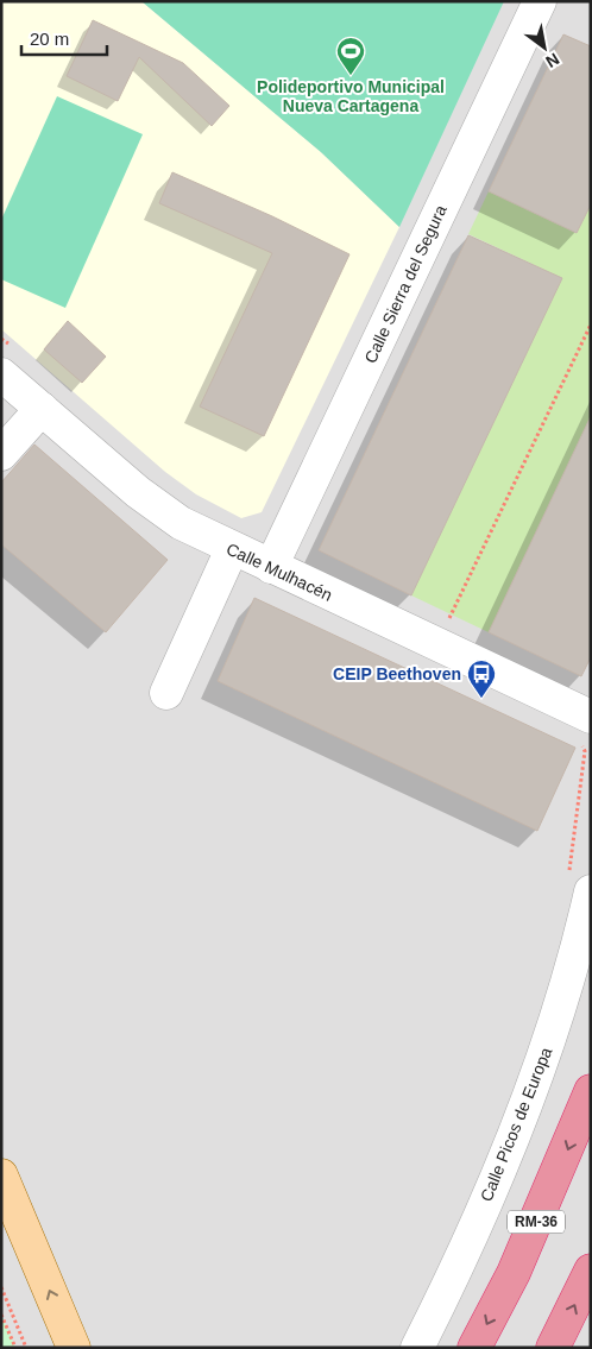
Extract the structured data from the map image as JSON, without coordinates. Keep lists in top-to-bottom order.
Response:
{
  "streets": {
    "highway": ["RM-36"],
    "street": ["Calle Sierra del Segura", "Calle Mulhacén", "Calle Picos de Europa"]
  },
  "crossings": [
    ["Calle Sierra del Segura", "Calle Mulhacén"]
  ],
  "places": {
    "sports": ["Polideportivo Municipal Nueva Cartagena"],
    "bus stop": ["CEIP Beethoven"]
  },
  "scale_bar": "20 m",
  "north": "bottom right"
}
